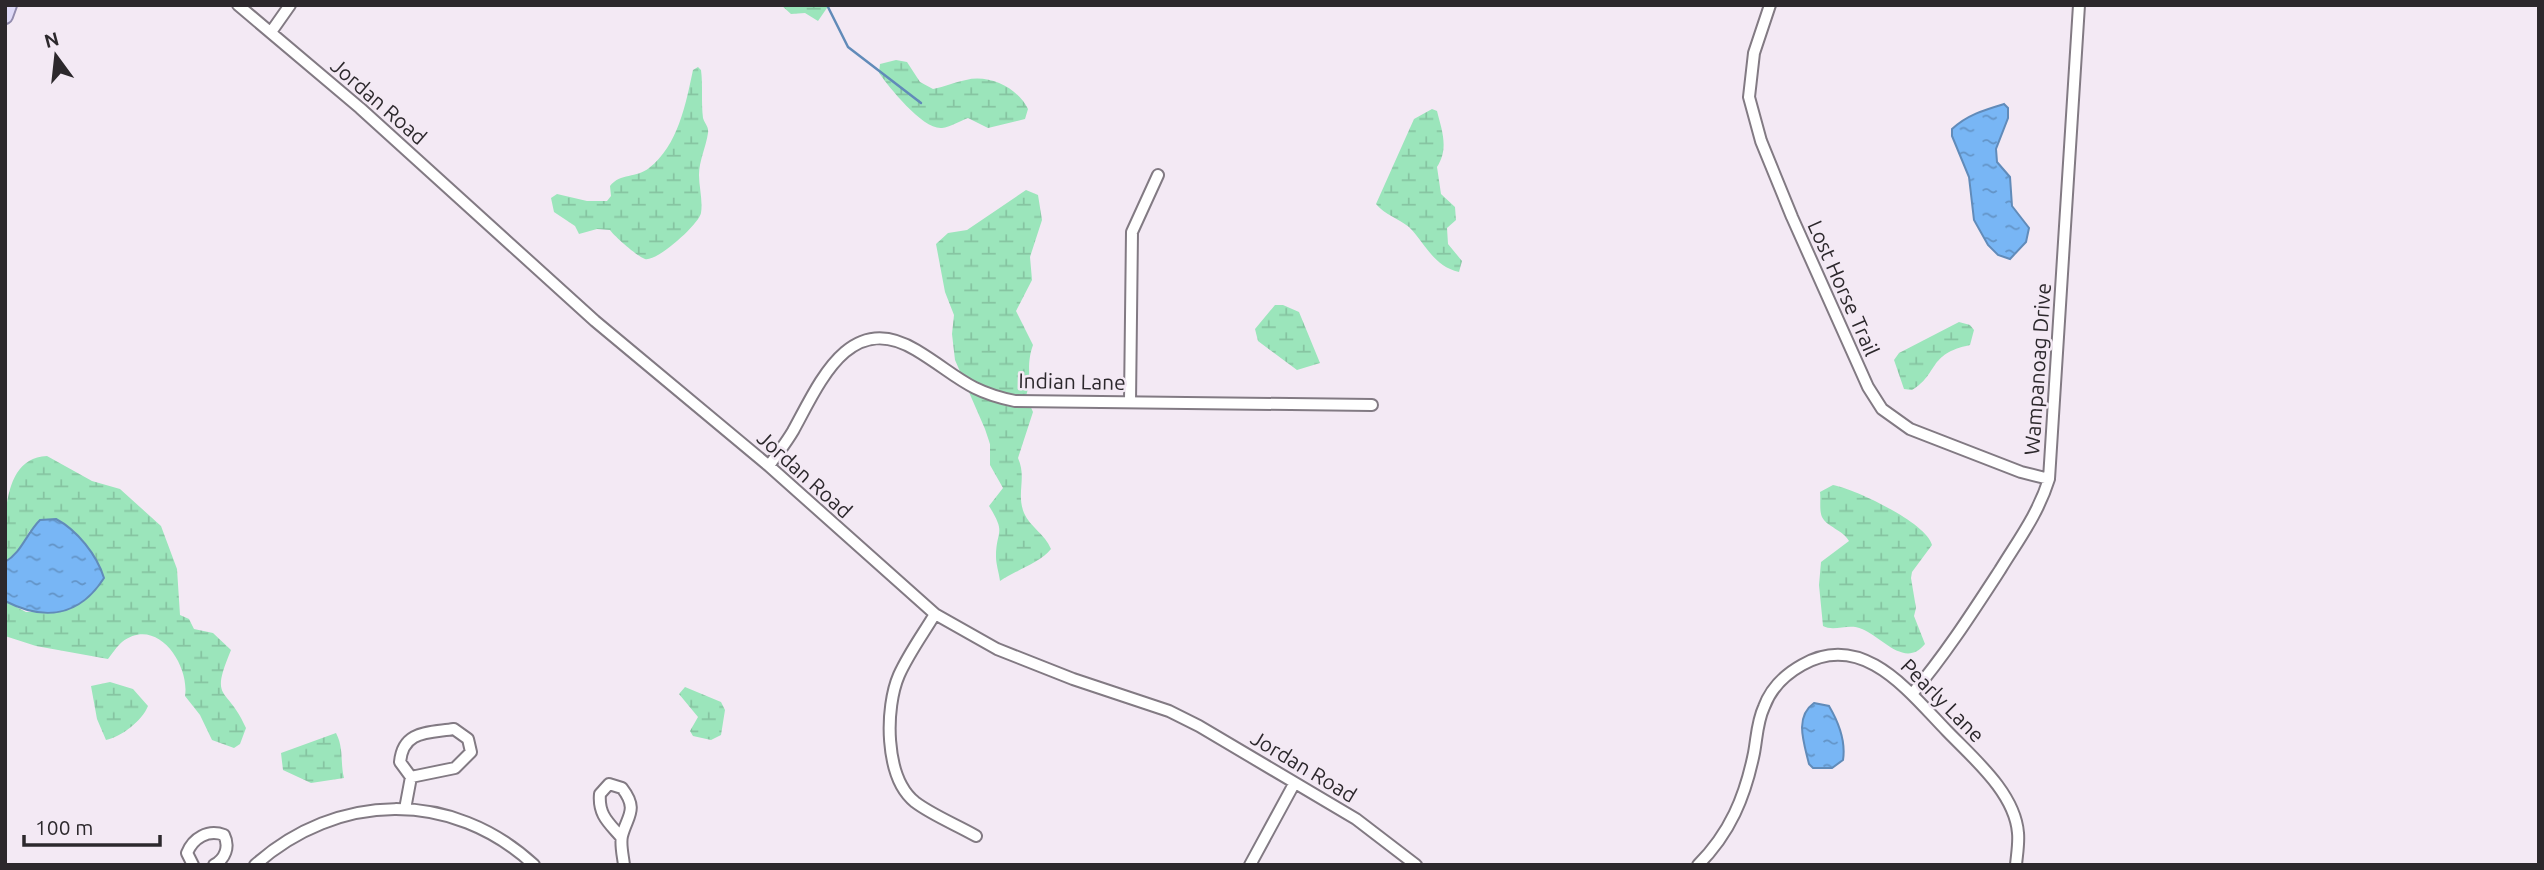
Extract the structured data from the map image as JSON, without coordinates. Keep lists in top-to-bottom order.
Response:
{
  "streets": {
    "street": [
      "Jordan Road",
      "Lost Horse Trail",
      "Wampanoag Drive",
      "Indian Lane",
      "Pearly Lane"
    ]
  },
  "crossings": [
    ["Jordan Road", "Indian Lane"],
    ["Lost Horse Trail", "Wampanoag Drive"],
    ["Wampanoag Drive", "Pearly Lane"]
  ],
  "scale_bar": "100 m",
  "north": "top"
}
